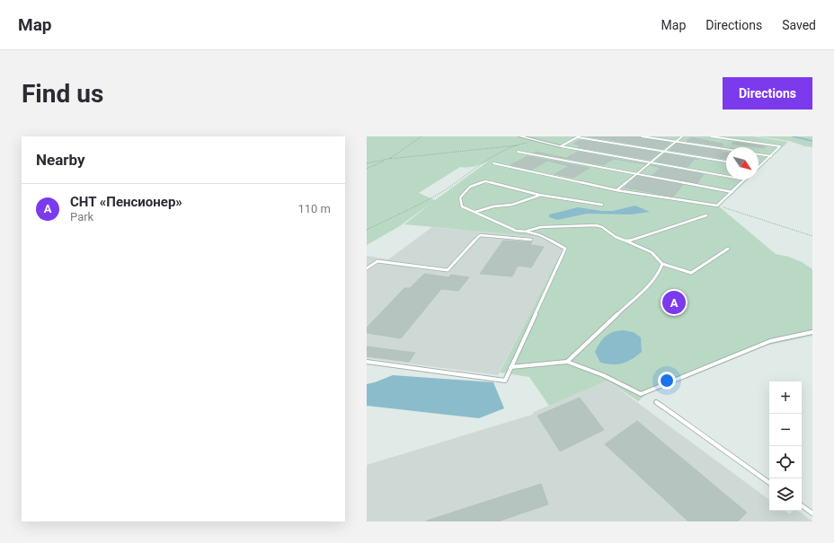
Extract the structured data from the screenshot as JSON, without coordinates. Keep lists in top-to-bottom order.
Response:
{
  "north": "bottom right",
  "page": {
    "header": "Map",
    "nav": ["Map", "Directions", "Saved"],
    "buttons": "Directions",
    "title": "Find us",
    "heading": "Nearby",
    "list": [
      {
        "mark": "A",
        "name": "СНТ «Пенсионер»",
        "note": "Park",
        "value": "110 m"
      }
    ],
    "pins": "A",
    "map_buttons": ["+", "−"]
  }
}
